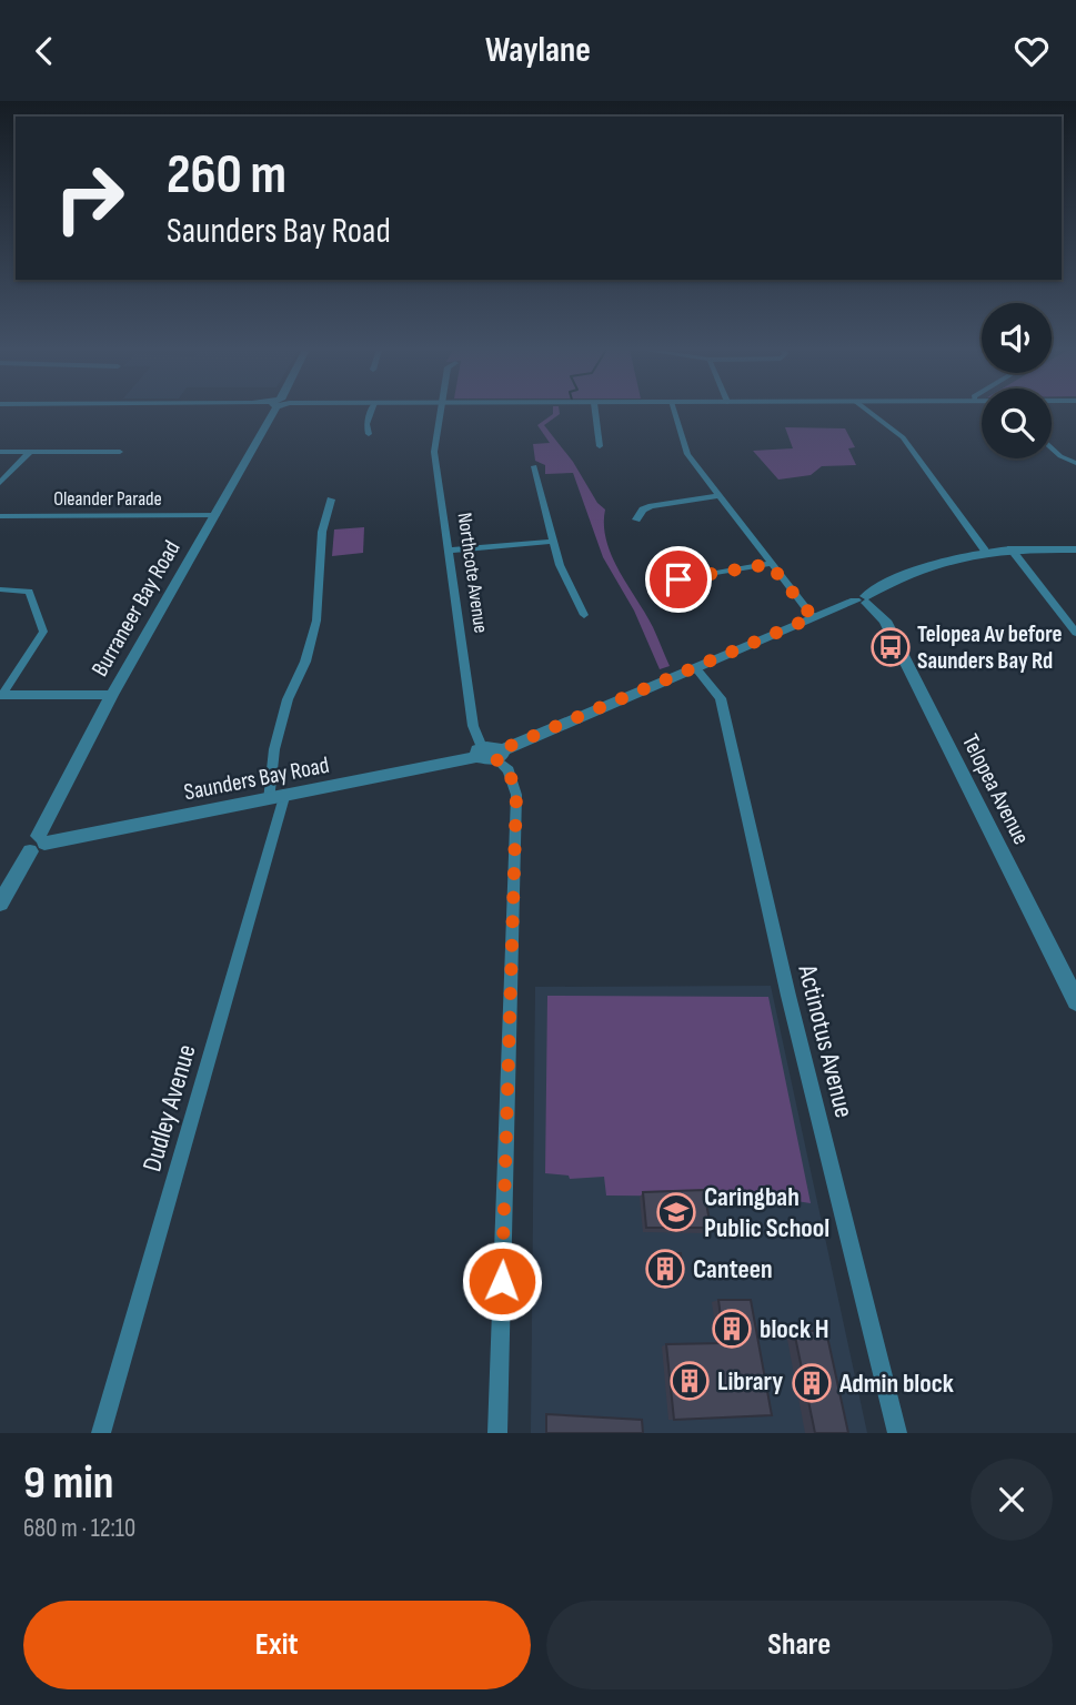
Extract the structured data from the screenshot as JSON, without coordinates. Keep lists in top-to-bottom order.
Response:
{
  "streets": {
    "street": [
      "Oleander Parade",
      "Northcote Avenue",
      "Burraneer Bay Road",
      "Saunders Bay Road",
      "Telopea Avenue",
      "Actinotus Avenue",
      "Dudley Avenue"
    ]
  },
  "crossings": [
    ["Oleander Parade", "Burraneer Bay Road"],
    ["Northcote Avenue", "Saunders Bay Road"],
    ["Burraneer Bay Road", "Saunders Bay Road"],
    ["Saunders Bay Road", "Dudley Avenue"]
  ],
  "places": {
    "bus stop": ["Telopea Av before Saunders Bay Rd"],
    "school or university": ["Caringbah Public School"],
    "building": [
      "Canteen",
      "block H",
      "Library",
      "Admin block"
    ]
  },
  "page": {
    "header": "Waylane",
    "turn": ["260 m", "Saunders Bay Road"],
    "heading": ["9 min", "680 m · 12:10"],
    "buttons": ["Exit", "Share"]
  }
}
